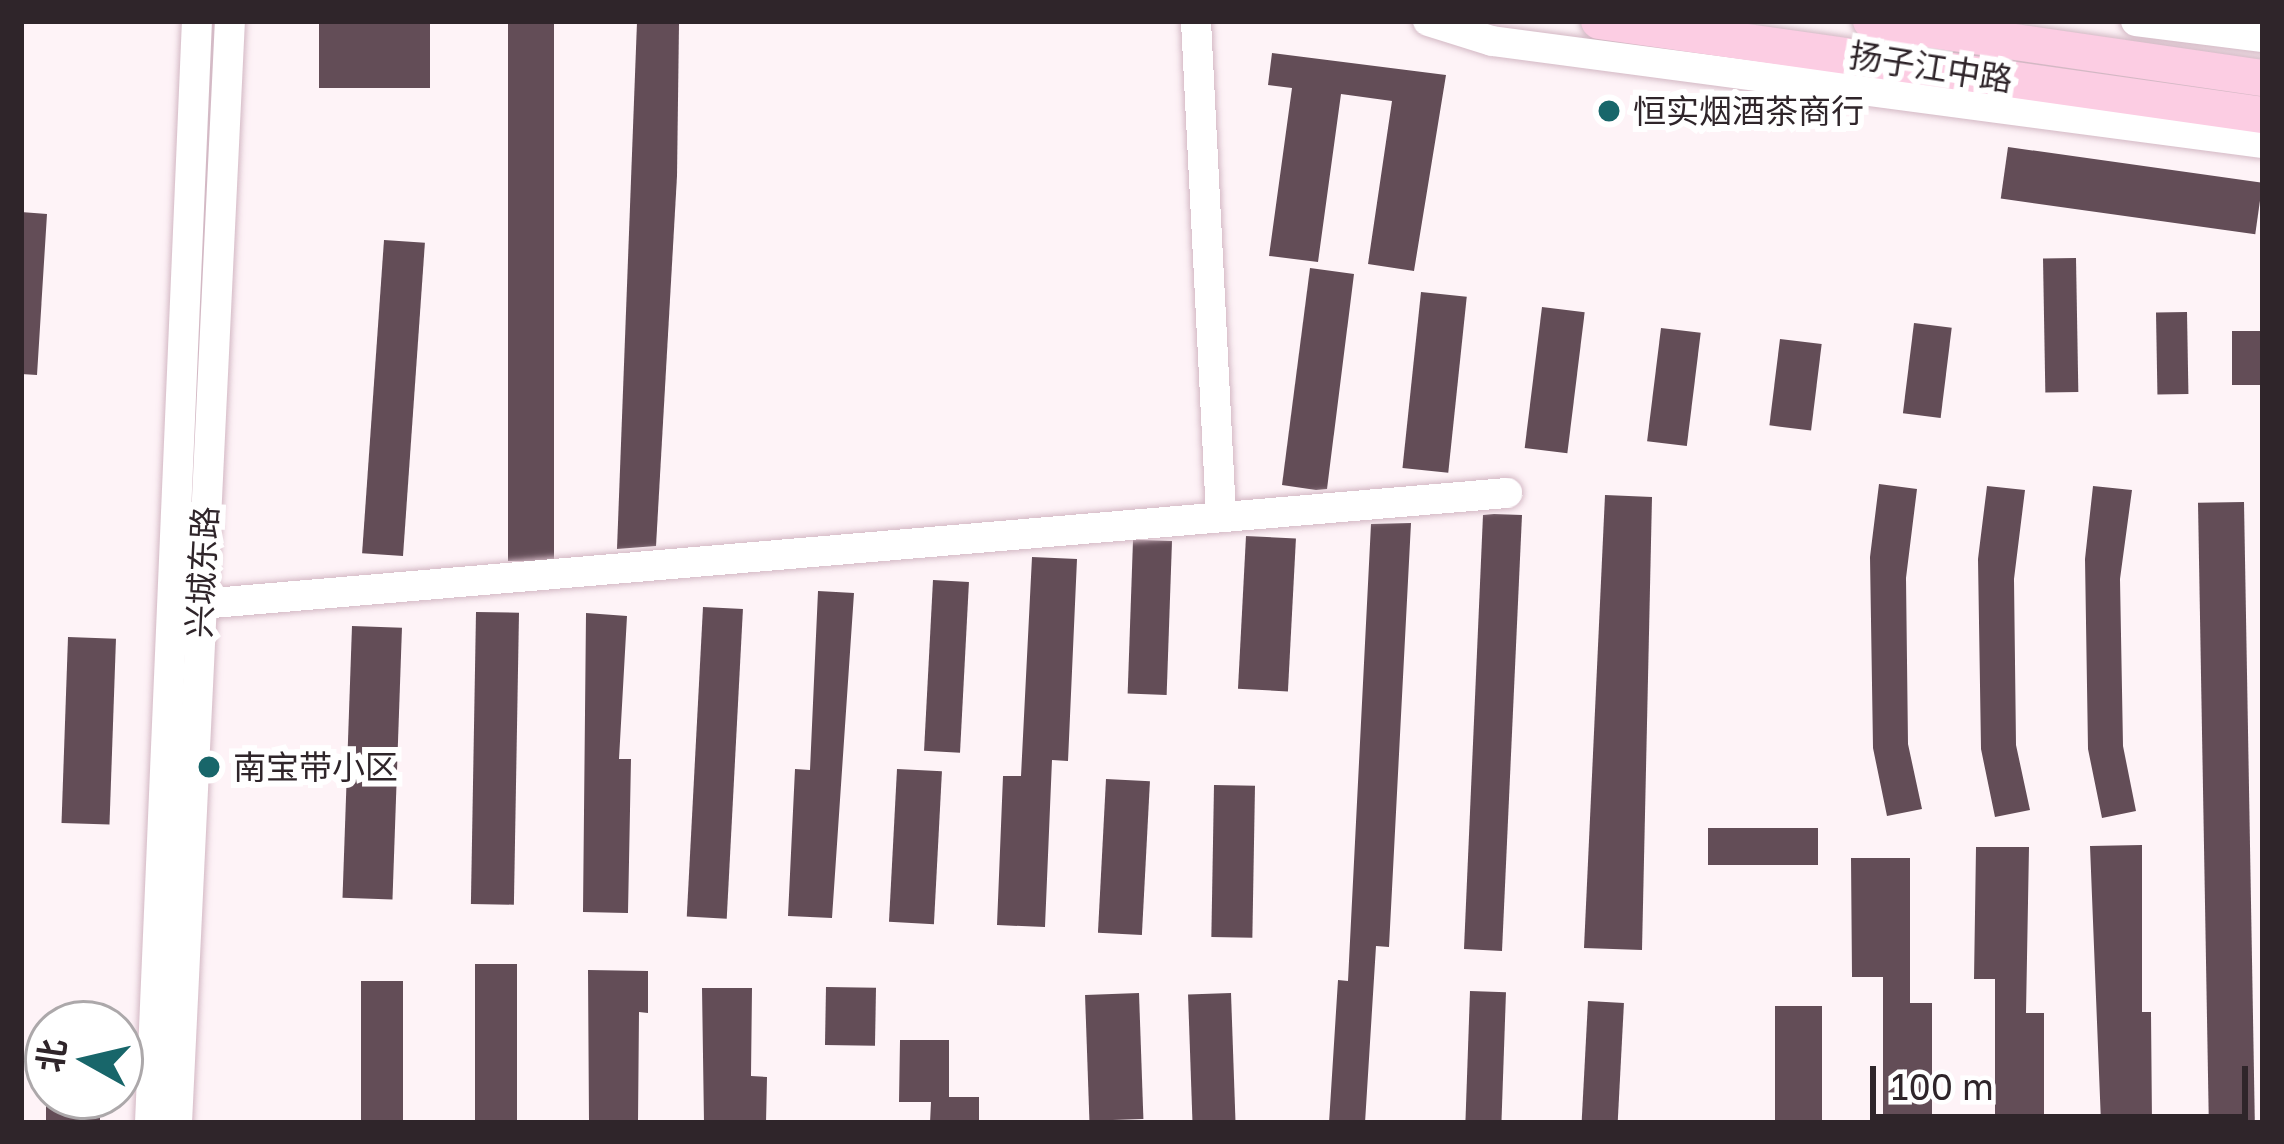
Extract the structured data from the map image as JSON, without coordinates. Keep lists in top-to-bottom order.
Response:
{
  "streets": {
    "main road": ["扬子江中路"],
    "street": ["兴城东路"]
  },
  "places": ["恒实烟酒茶商行", "南宝带小区"],
  "scale_bar": "100 m",
  "north": "left"
}
